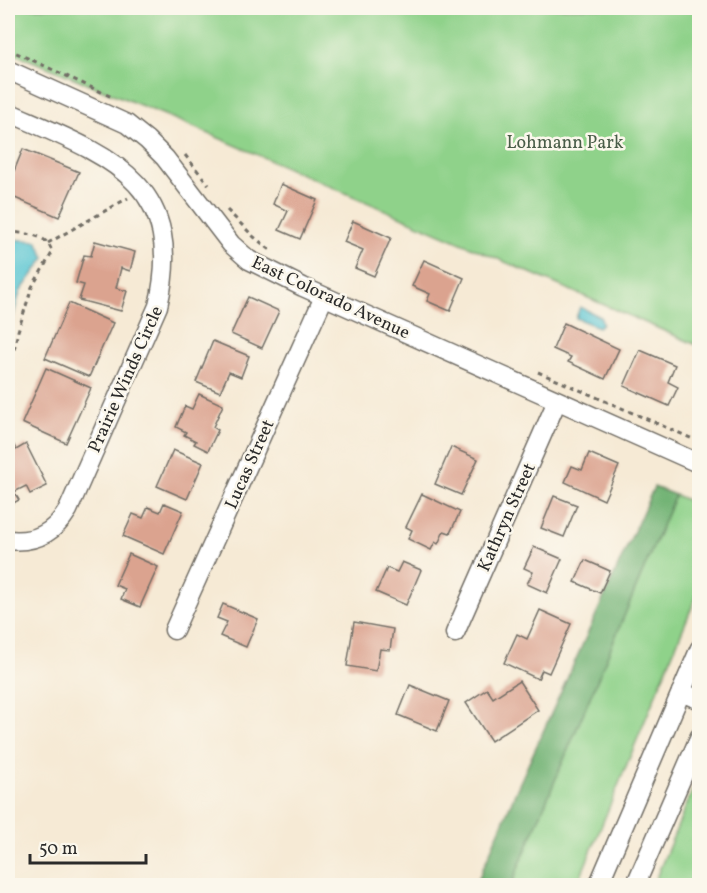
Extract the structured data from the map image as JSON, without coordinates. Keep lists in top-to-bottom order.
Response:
{
  "streets": {
    "street": [
      "East Colorado Avenue",
      "Prairie Winds Circle",
      "Lucas Street",
      "Kathryn Street"
    ]
  },
  "crossings": [
    ["East Colorado Avenue", "Lucas Street"],
    ["East Colorado Avenue", "Kathryn Street"]
  ],
  "parks": ["Lohmann Park"],
  "scale_bar": "50 m"
}
